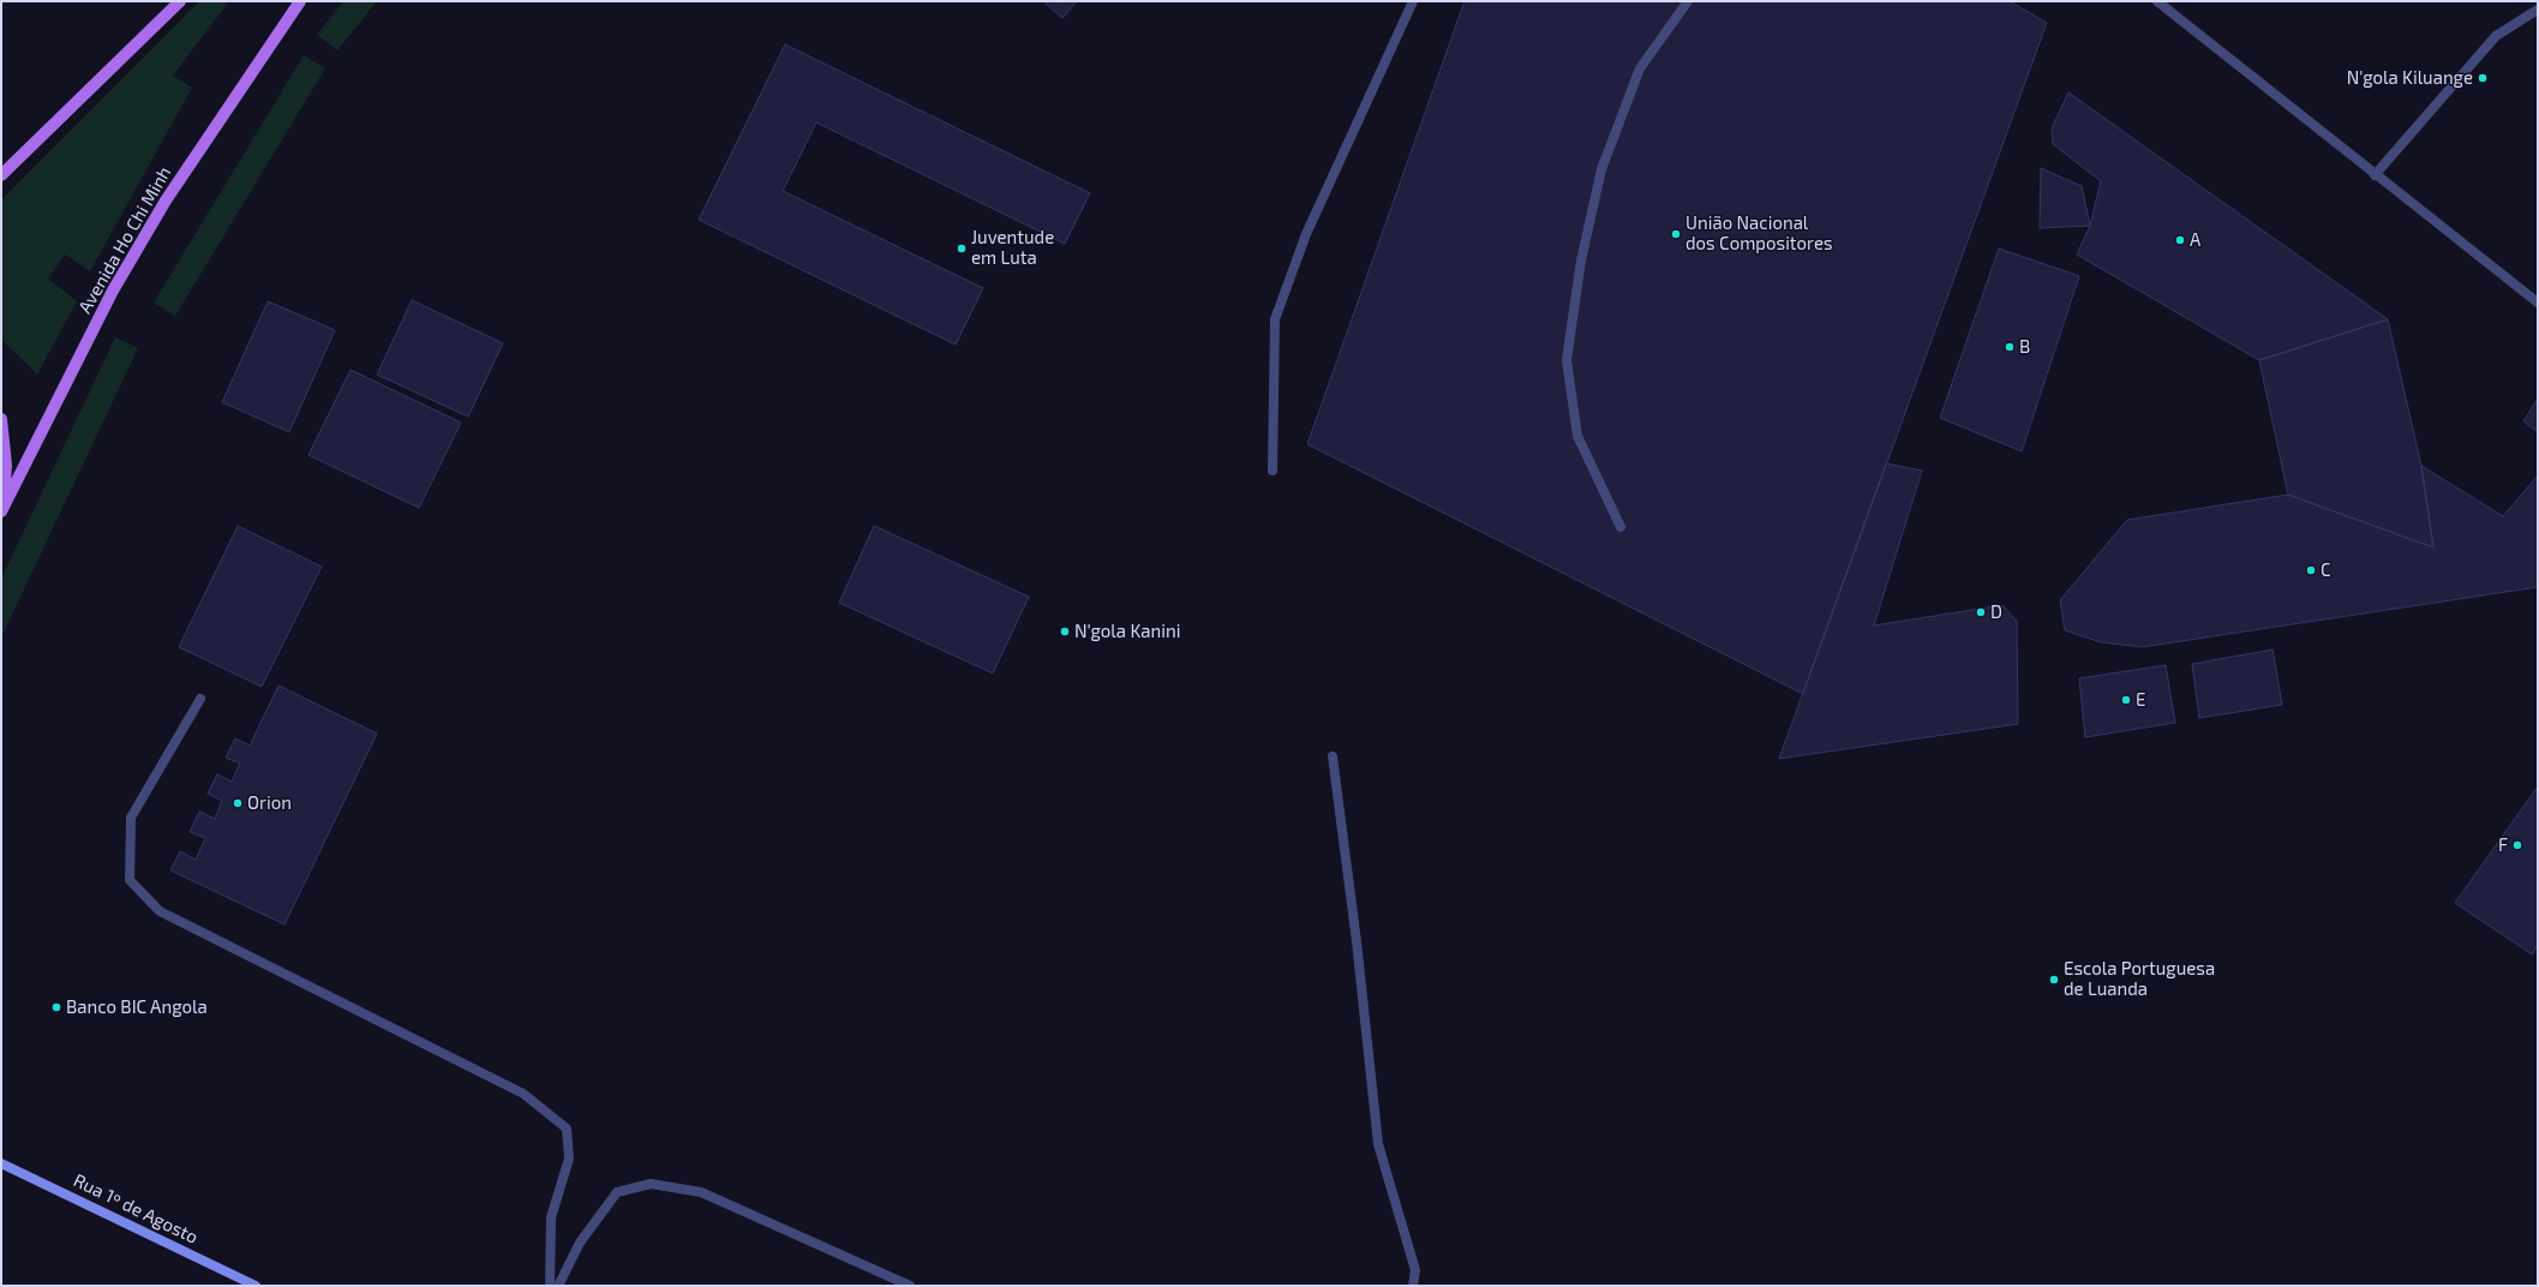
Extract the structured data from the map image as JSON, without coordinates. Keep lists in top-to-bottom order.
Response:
{
  "streets": {
    "main road": ["Avenida Ho Chi Minh", "Rua 1º de Agosto"]
  },
  "places": [
    "N'gola Kiluange",
    "União Nacional dos Compositores",
    "A",
    "Juventude em Luta",
    "B",
    "C",
    "D",
    "N'gola Kanini",
    "E",
    "Orion",
    "F",
    "Escola Portuguesa de Luanda",
    "Banco BIC Angola"
  ]
}
